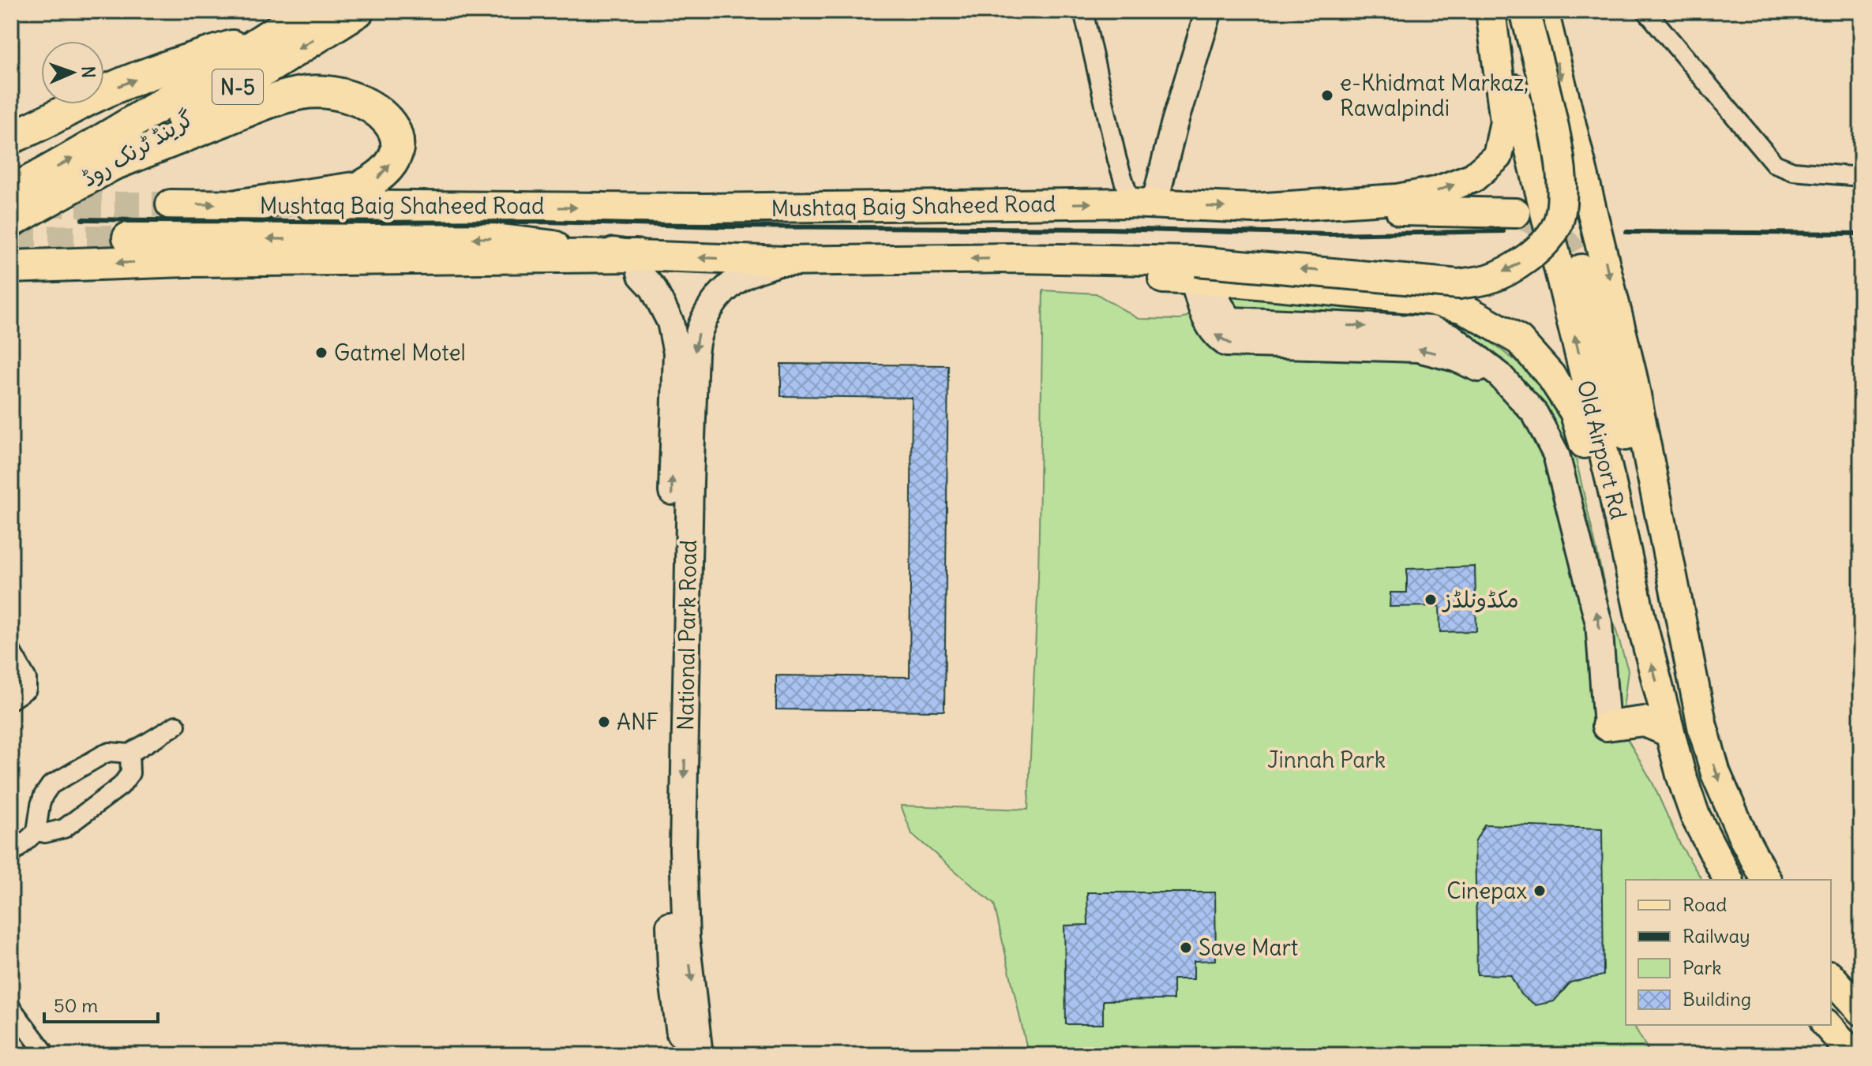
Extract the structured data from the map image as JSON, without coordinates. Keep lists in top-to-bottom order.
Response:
{
  "streets": {
    "highway": ["N-5", "گرینڈ ٹرنک روڈ"],
    "main road": ["Mushtaq Baig Shaheed Road", "Old Airport Rd"],
    "street": ["National Park Road"]
  },
  "crossings": [
    ["Mushtaq Baig Shaheed Road", "Old Airport Rd"]
  ],
  "parks": ["Jinnah Park"],
  "places": [
    "e-Khidmat Markaz, Rawalpindi",
    "Gatmel Motel",
    "مکڈونلڈز",
    "ANF",
    "Cinepax",
    "Save Mart"
  ],
  "legend": [
    "Road",
    "Railway",
    "Park",
    "Building"
  ],
  "scale_bar": "50 m",
  "north": "right"
}
